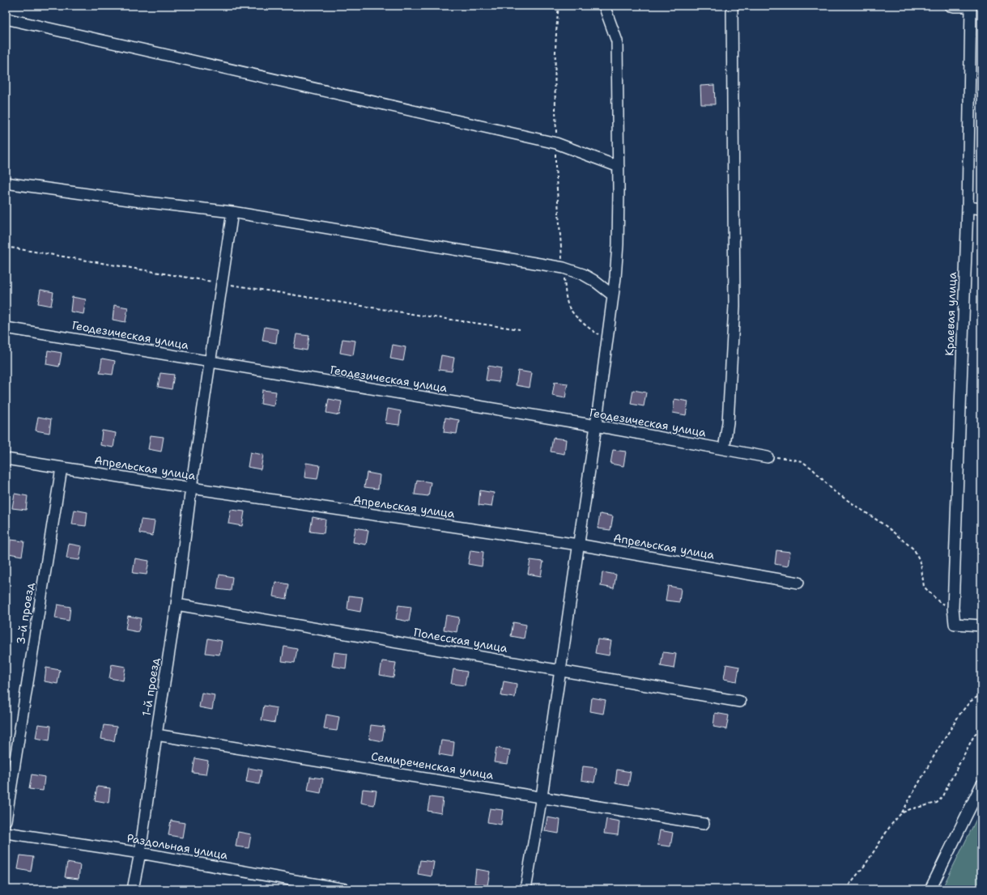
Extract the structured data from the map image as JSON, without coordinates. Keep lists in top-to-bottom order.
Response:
{
  "streets": {
    "street": [
      "Краевая улица",
      "Геодезическая улица",
      "Апрельская улица",
      "3-й проезд",
      "Полесская улица",
      "1-й проезд",
      "Семиреченская улица",
      "Раздольная улица"
    ]
  },
  "crossings": [
    ["Геодезическая улица", "1-й проезд"],
    ["Апрельская улица", "3-й проезд"],
    ["Апрельская улица", "1-й проезд"],
    ["Полесская улица", "1-й проезд"],
    ["1-й проезд", "Семиреченская улица"],
    ["1-й проезд", "Раздольная улица"]
  ]
}
